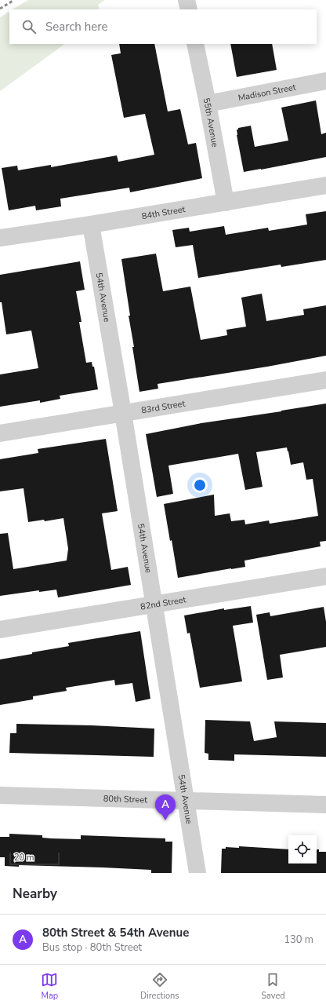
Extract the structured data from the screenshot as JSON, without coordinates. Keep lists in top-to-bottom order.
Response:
{
  "streets": {
    "street": [
      "Madison Street",
      "55th Avenue",
      "84th Street",
      "54th Avenue",
      "83rd Street",
      "82nd Street",
      "80th Street"
    ]
  },
  "crossings": [
    ["Madison Street", "55th Avenue"],
    ["55th Avenue", "84th Street"],
    ["84th Street", "54th Avenue"],
    ["54th Avenue", "83rd Street"],
    ["54th Avenue", "82nd Street"],
    ["54th Avenue", "80th Street"]
  ],
  "scale_bar": "20 m",
  "page": {
    "search": "Search here",
    "pins": "A",
    "scale": "20 m",
    "heading": "Nearby",
    "list": [
      {
        "mark": "A",
        "name": "80th Street & 54th Avenue",
        "note": "Bus stop · 80th Street",
        "value": "130 m"
      }
    ],
    "nav": ["Map", "Directions", "Saved"]
  }
}
